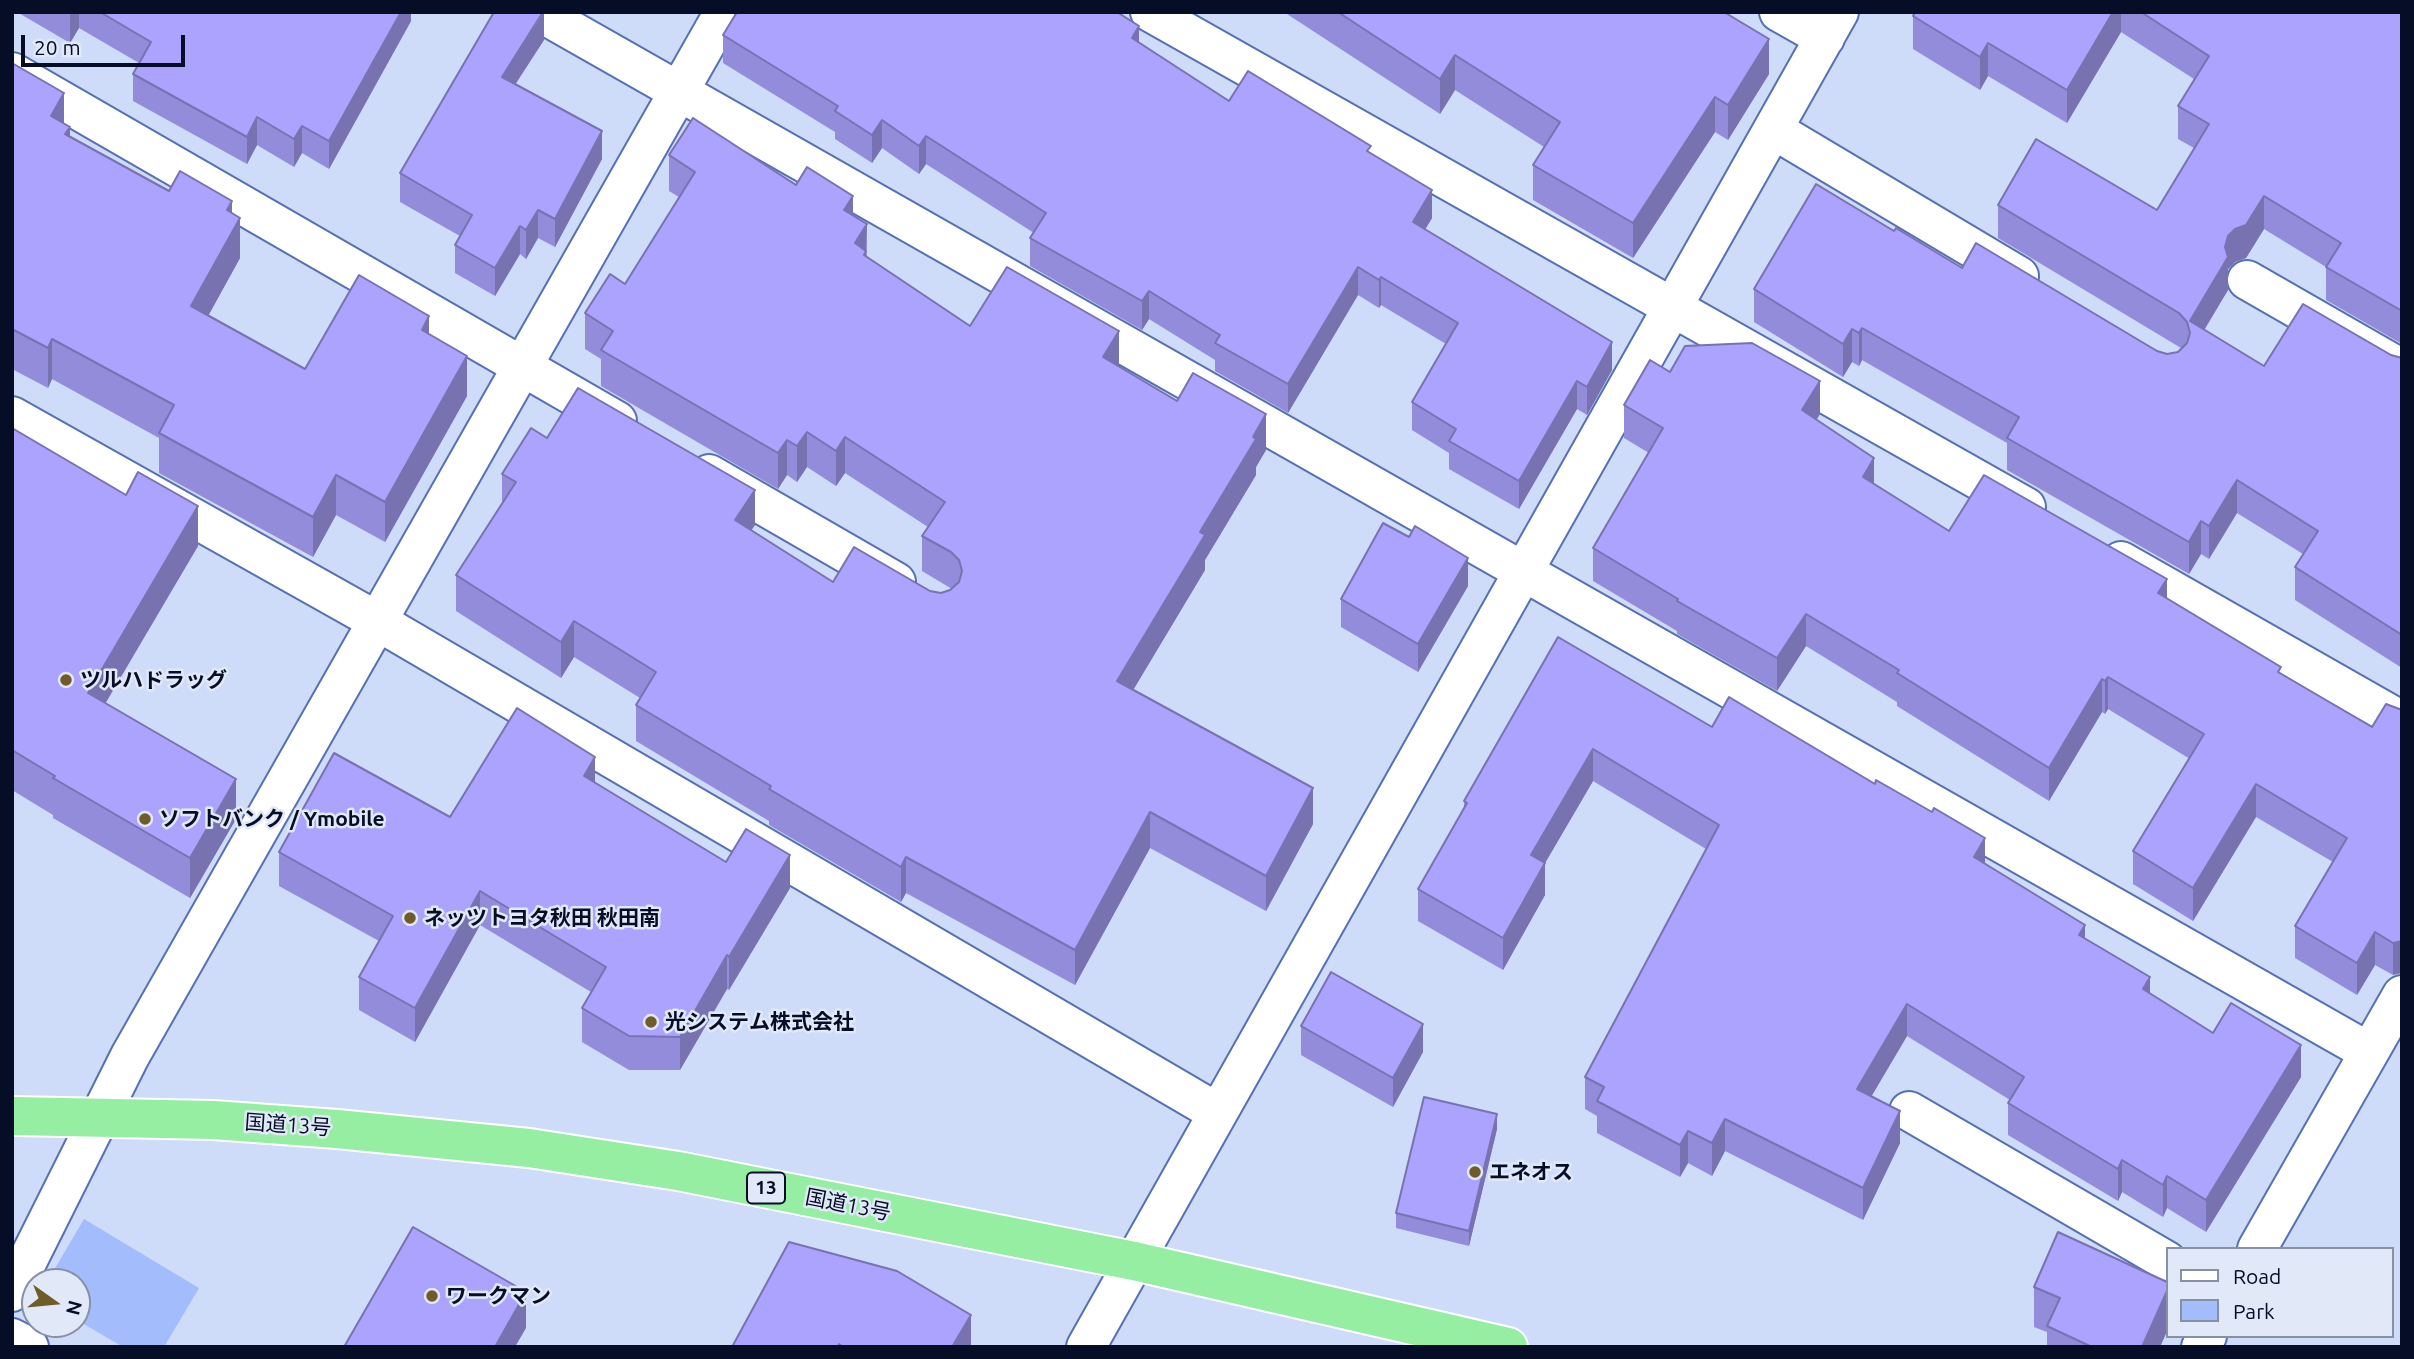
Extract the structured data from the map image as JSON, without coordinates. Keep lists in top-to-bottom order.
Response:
{
  "streets": {
    "highway": ["国道13号", "13"]
  },
  "places": [
    "ツルハドラッグ",
    "ソフトバンク / Ymobile",
    "ネッツトヨタ秋田 秋田南",
    "光システム株式会社",
    "エネオス",
    "ワークマン"
  ],
  "legend": ["Road", "Park"],
  "scale_bar": "20 m",
  "north": "right"
}
